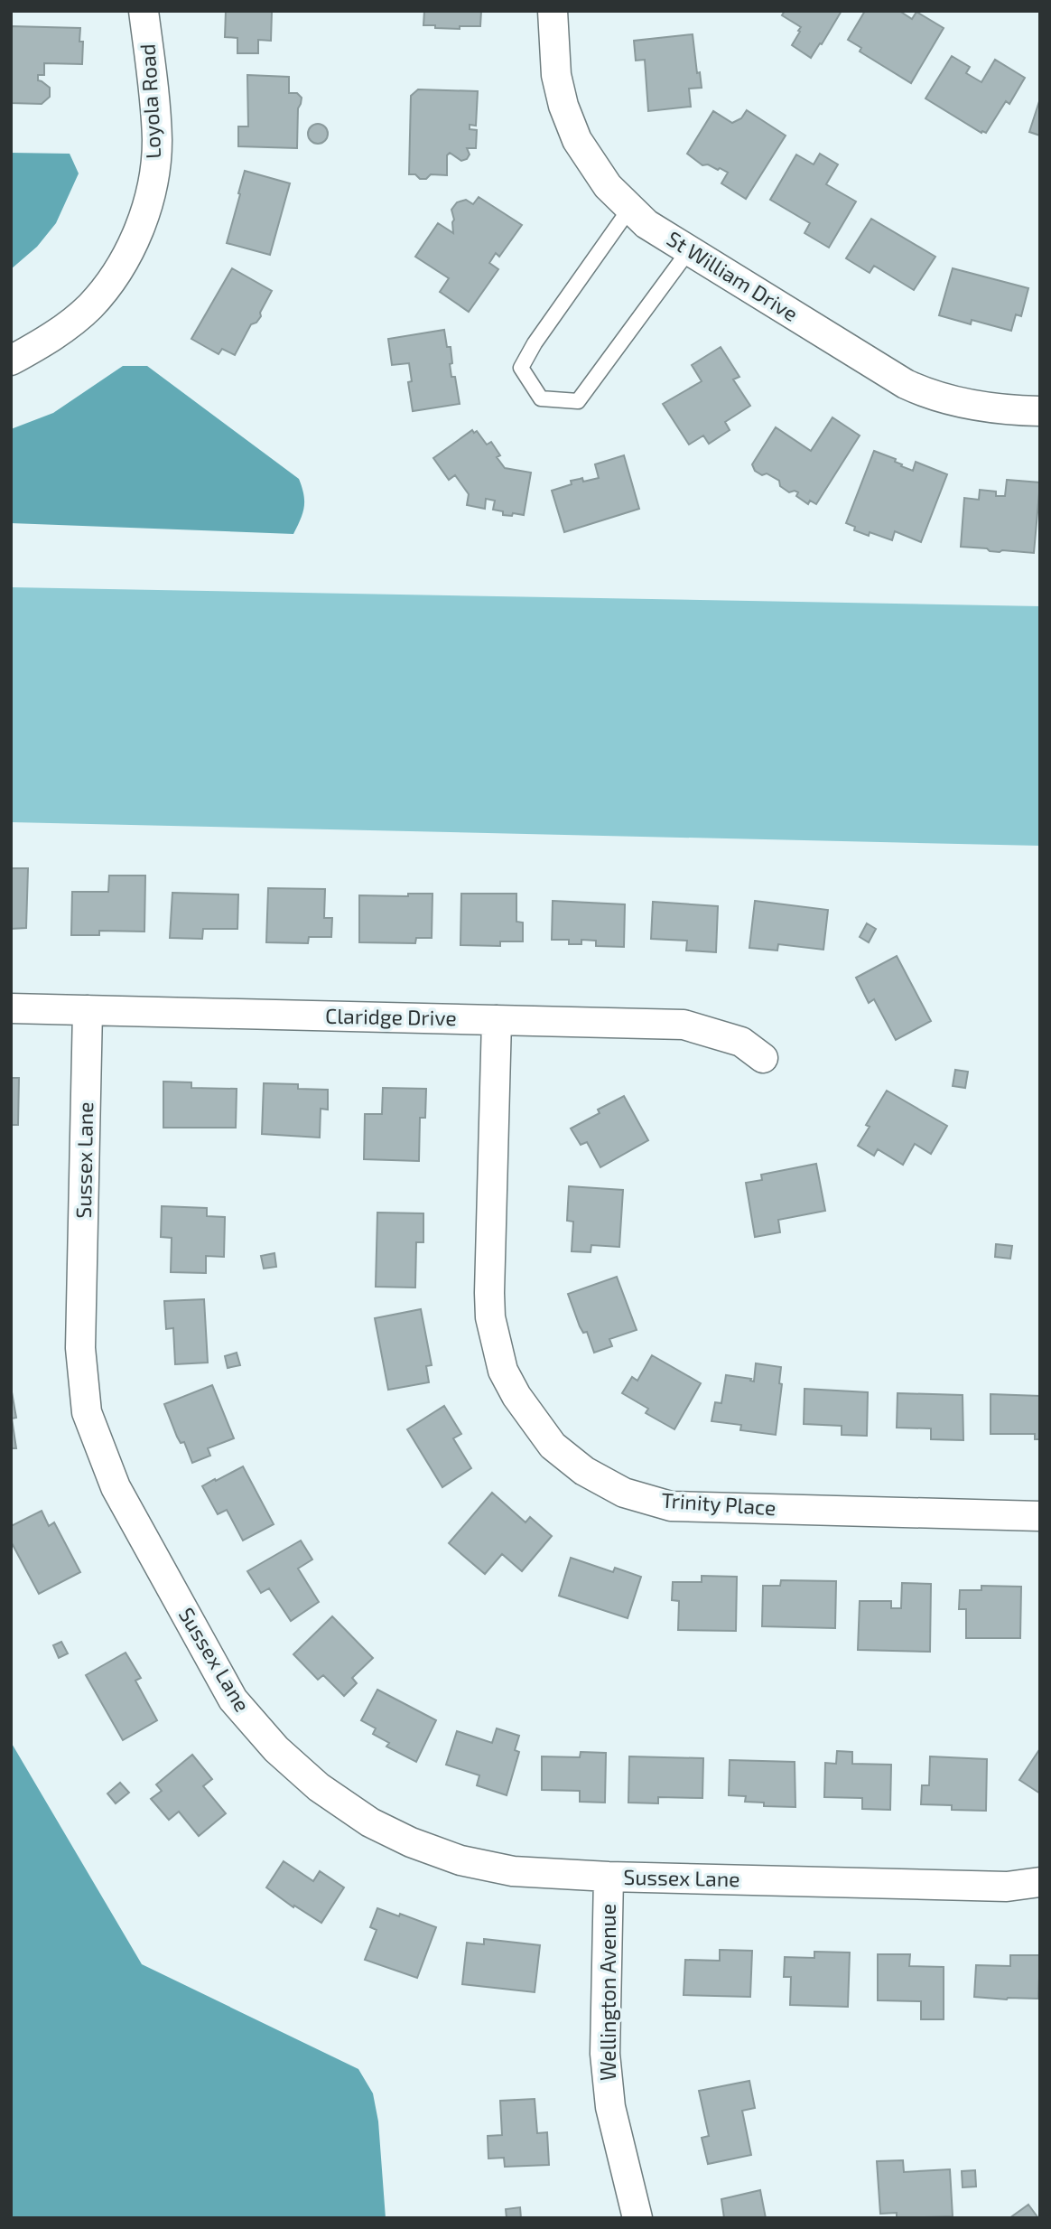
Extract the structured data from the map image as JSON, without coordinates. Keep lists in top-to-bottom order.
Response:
{
  "streets": {
    "street": [
      "Loyola Road",
      "St William Drive",
      "Claridge Drive",
      "Sussex Lane",
      "Trinity Place",
      "Wellington Avenue"
    ]
  },
  "crossings": [
    ["Claridge Drive", "Sussex Lane"],
    ["Claridge Drive", "Trinity Place"],
    ["Sussex Lane", "Wellington Avenue"]
  ]
}
